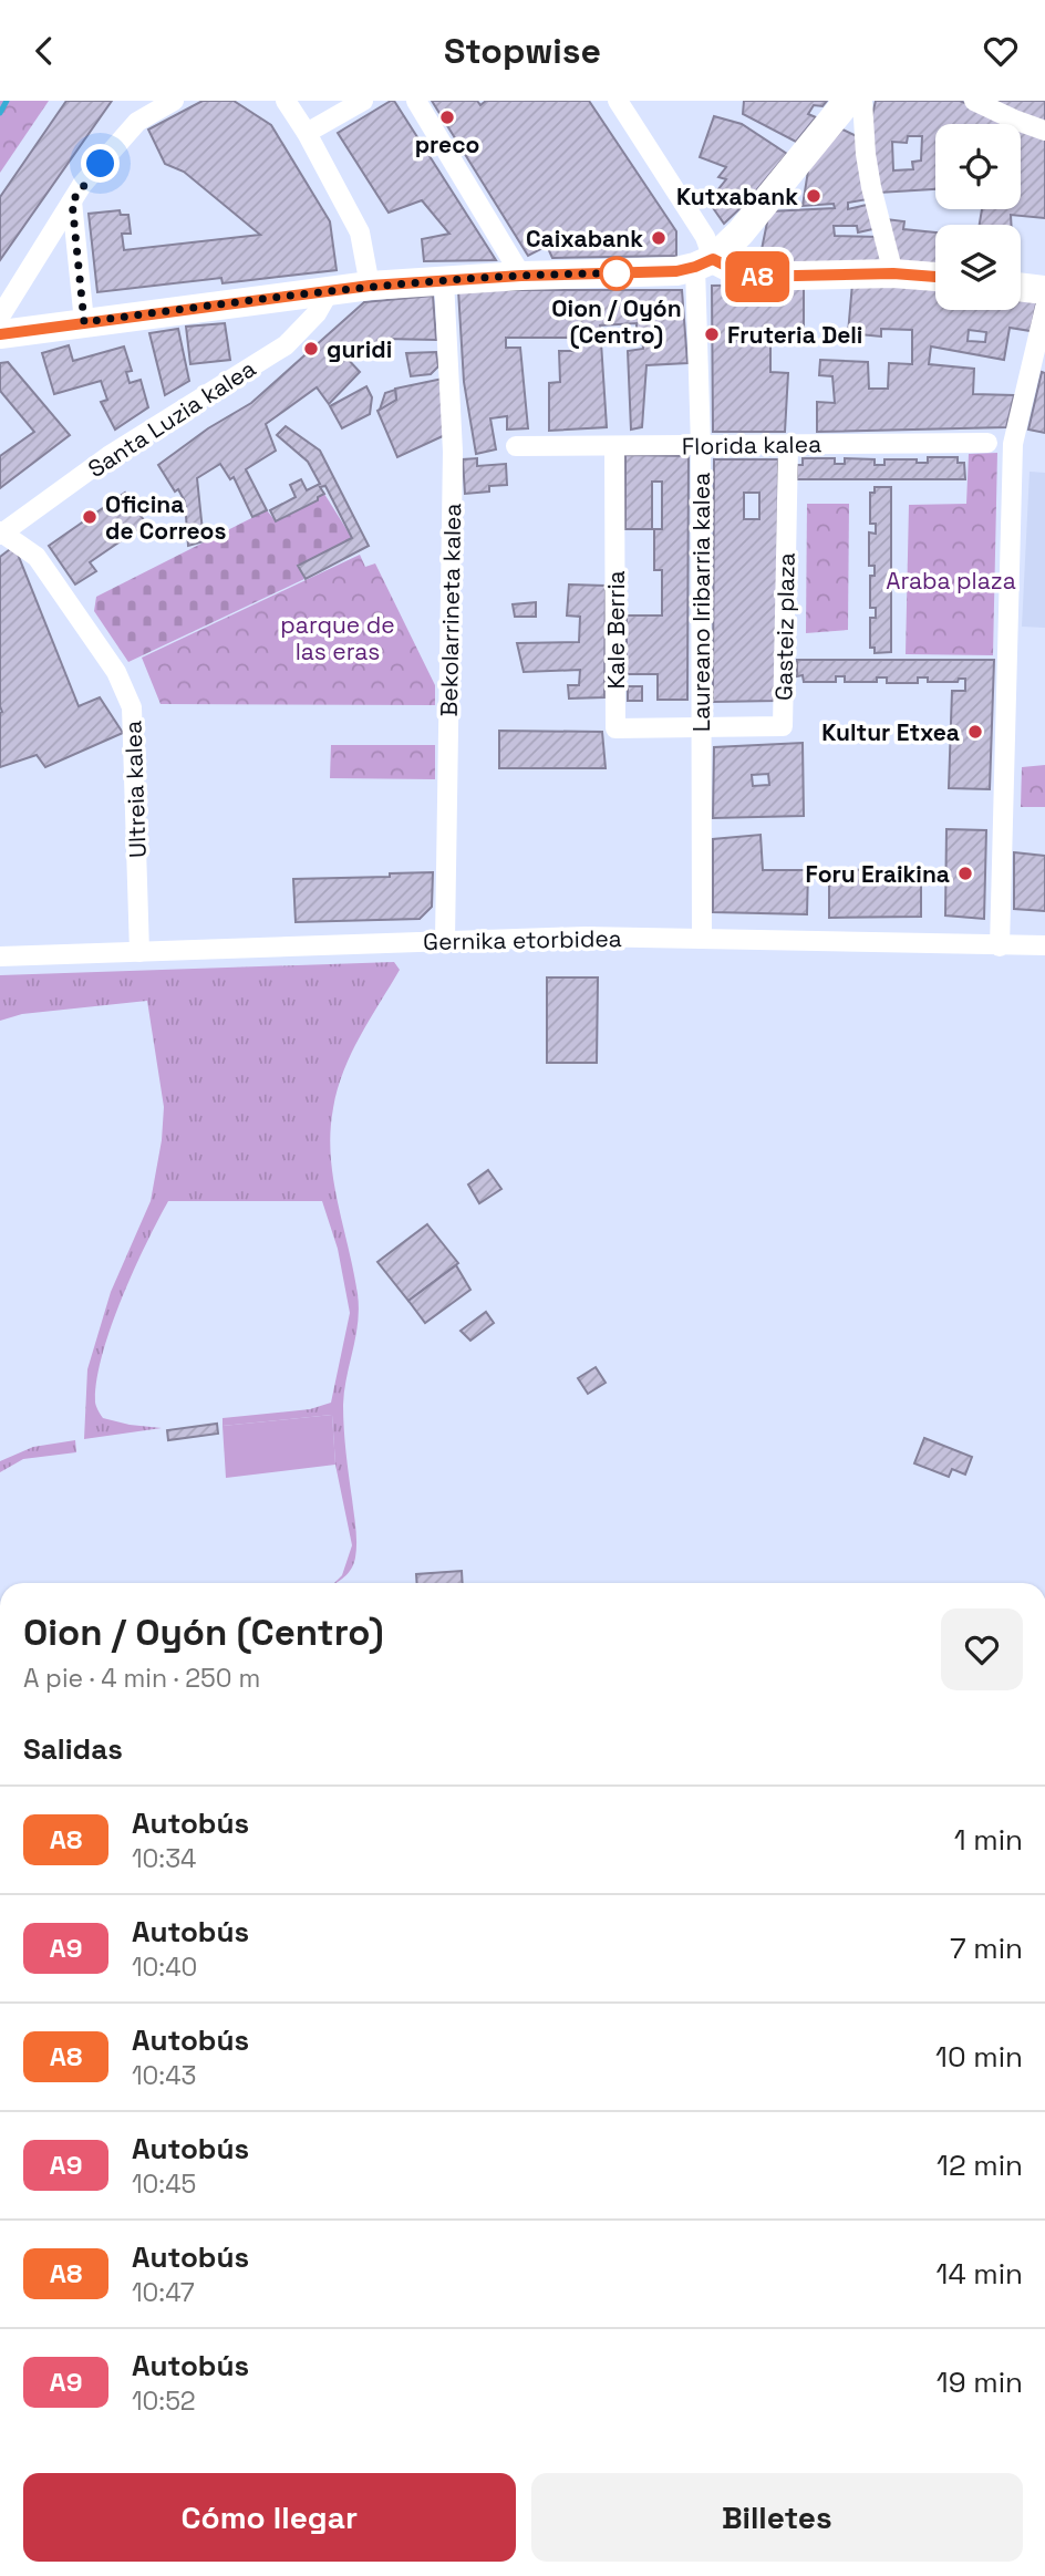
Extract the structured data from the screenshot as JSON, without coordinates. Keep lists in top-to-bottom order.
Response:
{
  "streets": {
    "street": [
      "Santa Luzia kalea",
      "Florida kalea",
      "Laureano Iribarria kalea",
      "Bekolarrineta kalea",
      "Gasteiz plaza",
      "Kale Berria",
      "Ultreia kalea",
      "Gernika etorbidea"
    ]
  },
  "crossings": [
    ["Santa Luzia kalea", "Ultreia kalea"],
    ["Florida kalea", "Laureano Iribarria kalea"],
    ["Florida kalea", "Gasteiz plaza"],
    ["Florida kalea", "Kale Berria"],
    ["Laureano Iribarria kalea", "Gasteiz plaza"],
    ["Laureano Iribarria kalea", "Kale Berria"],
    ["Laureano Iribarria kalea", "Gernika etorbidea"],
    ["Bekolarrineta kalea", "Gernika etorbidea"],
    ["Gasteiz plaza", "Kale Berria"],
    ["Ultreia kalea", "Gernika etorbidea"]
  ],
  "parks": ["Araba plaza", "parque de las eras"],
  "places": [
    "preco",
    "Kutxabank",
    "Caixabank",
    "Oion / Oyón (Centro)",
    "Fruteria Deli",
    "guridi",
    "Oficina de Correos",
    "Kultur Etxea",
    "Foru Eraikina"
  ],
  "lines": ["bus line A8"],
  "page": {
    "header": "Stopwise",
    "on_map": "A8",
    "heading": [
      ["Oion / Oyón (Centro)", "A pie · 4 min · 250 m"],
      "Salidas"
    ],
    "list": [
      {
        "mark": "A8",
        "name": "Autobús",
        "note": "10:34",
        "value": "1 min"
      },
      {
        "mark": "A9",
        "name": "Autobús",
        "note": "10:40",
        "value": "7 min"
      },
      {
        "mark": "A8",
        "name": "Autobús",
        "note": "10:43",
        "value": "10 min"
      },
      {
        "mark": "A9",
        "name": "Autobús",
        "note": "10:45",
        "value": "12 min"
      },
      {
        "mark": "A8",
        "name": "Autobús",
        "note": "10:47",
        "value": "14 min"
      },
      {
        "mark": "A9",
        "name": "Autobús",
        "note": "10:52",
        "value": "19 min"
      }
    ],
    "buttons": ["Cómo llegar", "Billetes"]
  }
}
